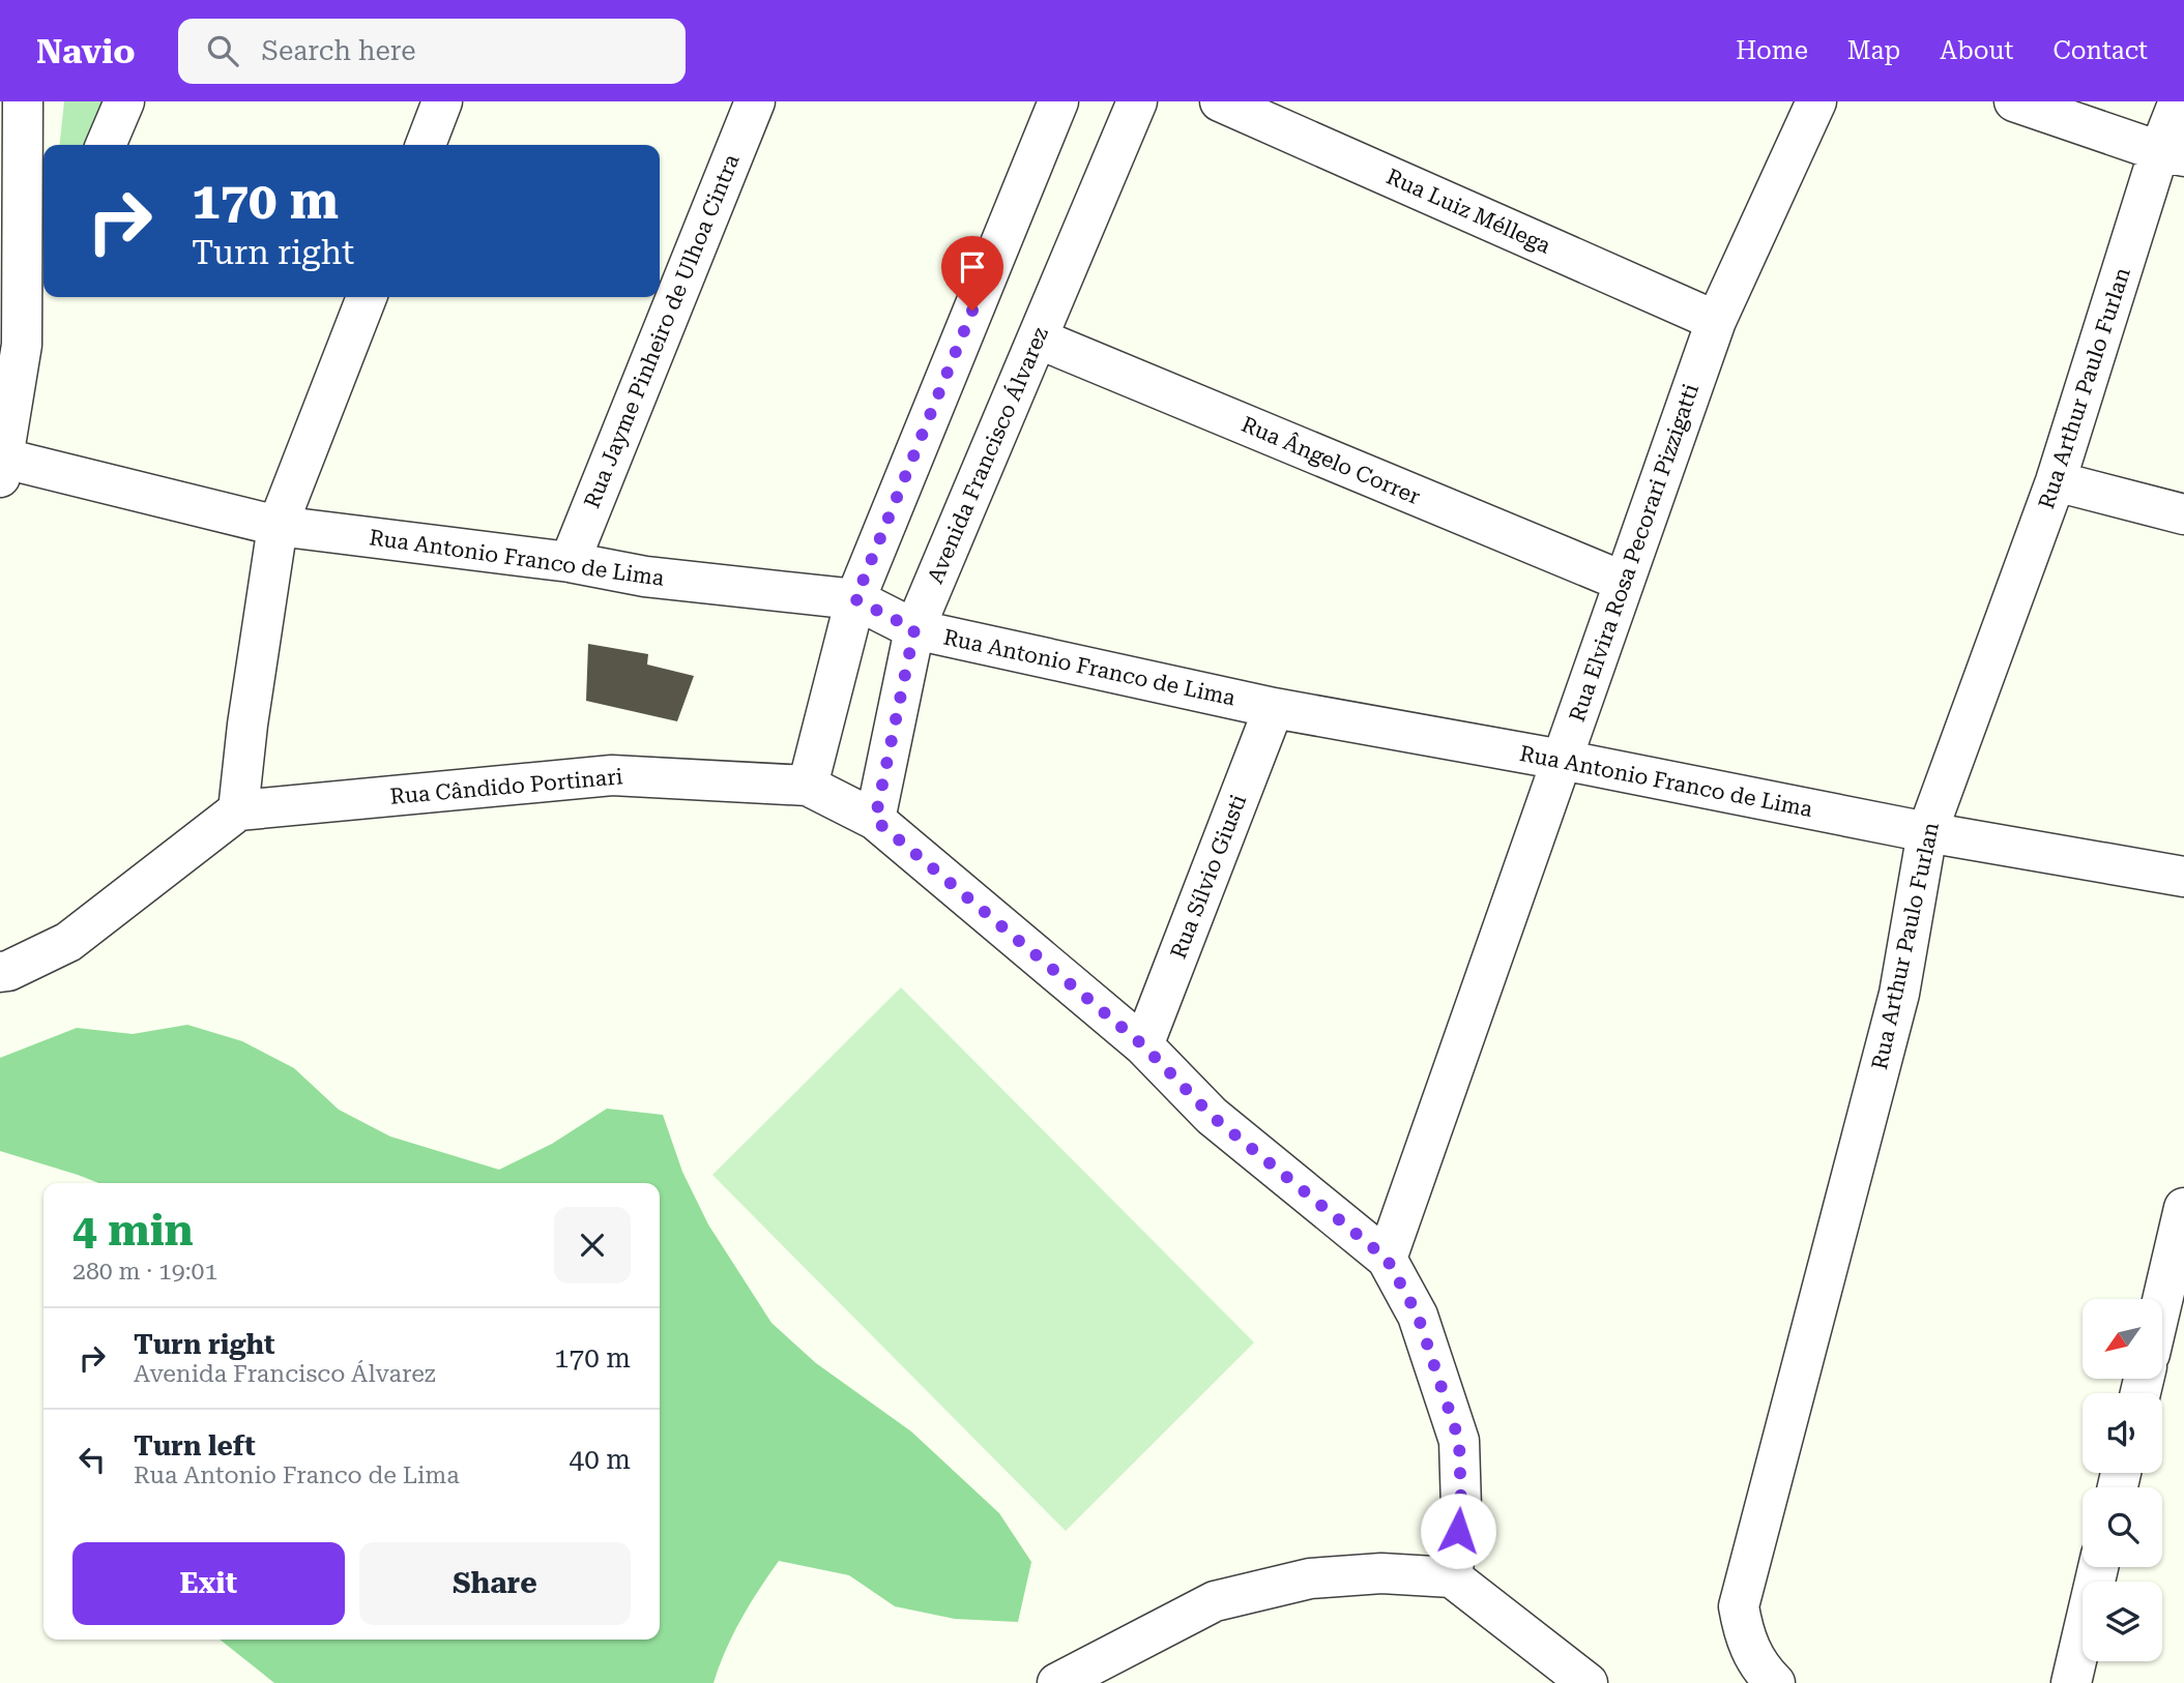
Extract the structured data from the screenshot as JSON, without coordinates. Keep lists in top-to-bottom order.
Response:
{
  "streets": {
    "street": [
      "Rua Luiz Méllega",
      "Rua Jayme Pinheiro de Ulhoa Cintra",
      "Rua Arthur Paulo Furlan",
      "Avenida Francisco Álvarez",
      "Rua Ângelo Correr",
      "Rua Elvira Rosa Pecorari Pizzigatti",
      "Rua Antonio Franco de Lima",
      "Rua Cândido Portinari",
      "Rua Sílvio Giusti"
    ]
  },
  "crossings": [
    ["Rua Luiz Méllega", "Rua Elvira Rosa Pecorari Pizzigatti"],
    ["Rua Jayme Pinheiro de Ulhoa Cintra", "Rua Antonio Franco de Lima"],
    ["Rua Arthur Paulo Furlan", "Rua Antonio Franco de Lima"],
    ["Avenida Francisco Álvarez", "Rua Ângelo Correr"],
    ["Avenida Francisco Álvarez", "Rua Antonio Franco de Lima"],
    ["Avenida Francisco Álvarez", "Rua Cândido Portinari"],
    ["Rua Ângelo Correr", "Rua Elvira Rosa Pecorari Pizzigatti"],
    ["Rua Elvira Rosa Pecorari Pizzigatti", "Rua Antonio Franco de Lima"],
    ["Rua Elvira Rosa Pecorari Pizzigatti", "Rua Cândido Portinari"],
    ["Rua Antonio Franco de Lima", "Rua Sílvio Giusti"],
    ["Rua Cândido Portinari", "Rua Sílvio Giusti"]
  ],
  "north": "bottom left",
  "page": {
    "header": "Navio",
    "search": "Search here",
    "nav": [
      "Home",
      "Map",
      "About",
      "Contact"
    ],
    "turn": ["170 m", "Turn right"],
    "heading": ["4 min", "280 m · 19:01"],
    "list": [
      {
        "name": "Turn right",
        "note": "Avenida Francisco Álvarez",
        "value": "170 m"
      },
      {
        "name": "Turn left",
        "note": "Rua Antonio Franco de Lima",
        "value": "40 m"
      }
    ],
    "buttons": ["Exit", "Share"]
  }
}
